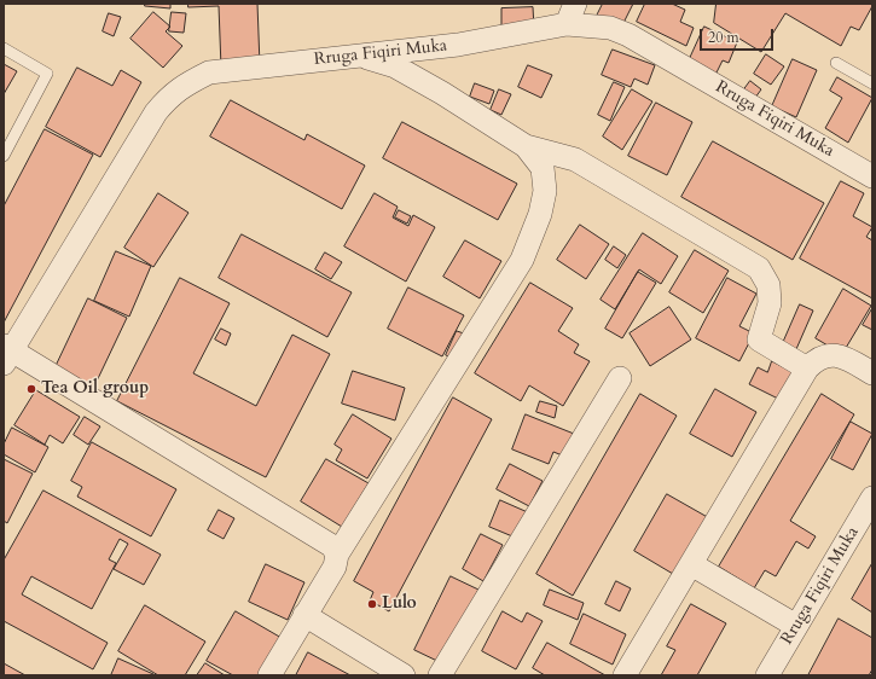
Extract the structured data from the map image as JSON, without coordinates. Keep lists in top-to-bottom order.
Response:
{
  "streets": {
    "street": ["Rruga Fiqiri Muka"]
  },
  "places": ["Tea Oil group", "Lulo"],
  "scale_bar": "20 m"
}
